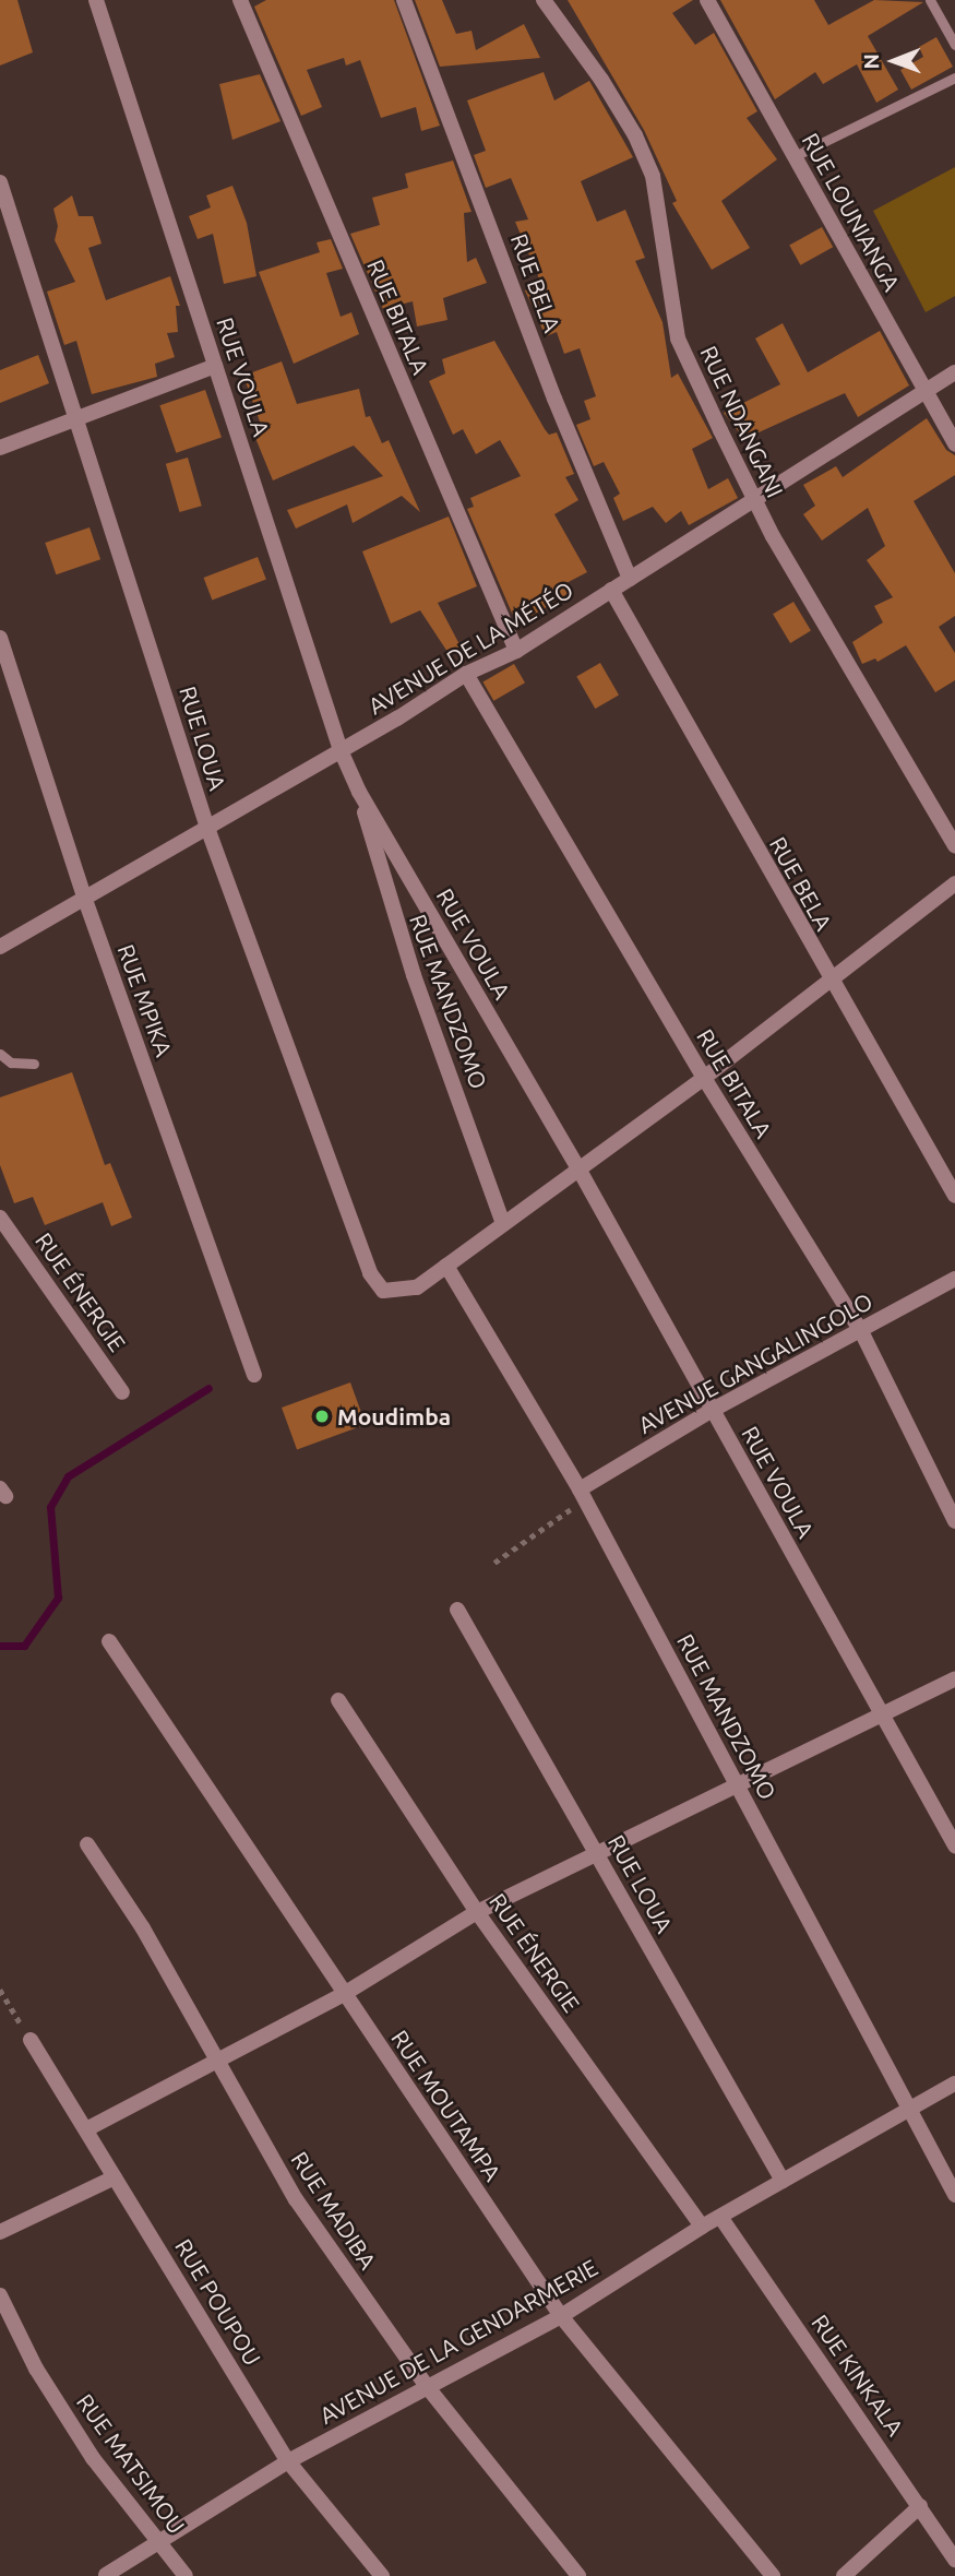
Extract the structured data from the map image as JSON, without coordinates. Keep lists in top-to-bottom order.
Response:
{
  "streets": {
    "street": [
      "RUE LOUNIANGA",
      "RUE BELA",
      "RUE BITALA",
      "RUE VOULA",
      "RUE NDANGANI",
      "AVENUE DE LA MÉTÉO",
      "RUE LOUA",
      "RUE MPIKA",
      "RUE MANDZOMO",
      "RUE ÉNERGIE",
      "AVENUE GANGALINGOLO",
      "RUE MOUTAMPA",
      "RUE MADIBA",
      "RUE POUPOU",
      "AVENUE DE LA GENDARMERIE",
      "RUE KINKALA",
      "RUE MATSIMOU"
    ]
  },
  "crossings": [
    ["RUE LOUNIANGA", "AVENUE DE LA MÉTÉO"],
    ["RUE BELA", "AVENUE DE LA MÉTÉO"],
    ["RUE BITALA", "AVENUE DE LA MÉTÉO"],
    ["RUE BITALA", "AVENUE GANGALINGOLO"],
    ["RUE VOULA", "AVENUE DE LA MÉTÉO"],
    ["RUE VOULA", "RUE MANDZOMO"],
    ["RUE VOULA", "AVENUE GANGALINGOLO"],
    ["RUE NDANGANI", "AVENUE DE LA MÉTÉO"],
    ["AVENUE DE LA MÉTÉO", "RUE LOUA"],
    ["AVENUE DE LA MÉTÉO", "RUE MPIKA"],
    ["RUE LOUA", "RUE MANDZOMO"],
    ["RUE LOUA", "AVENUE DE LA GENDARMERIE"],
    ["RUE MANDZOMO", "AVENUE GANGALINGOLO"],
    ["RUE MANDZOMO", "AVENUE DE LA GENDARMERIE"],
    ["RUE ÉNERGIE", "AVENUE DE LA GENDARMERIE"],
    ["RUE MOUTAMPA", "AVENUE DE LA GENDARMERIE"],
    ["RUE MADIBA", "AVENUE DE LA GENDARMERIE"],
    ["RUE POUPOU", "AVENUE DE LA GENDARMERIE"],
    ["AVENUE DE LA GENDARMERIE", "RUE KINKALA"],
    ["AVENUE DE LA GENDARMERIE", "RUE MATSIMOU"]
  ],
  "places": ["Moudimba"],
  "north": "left"
}
